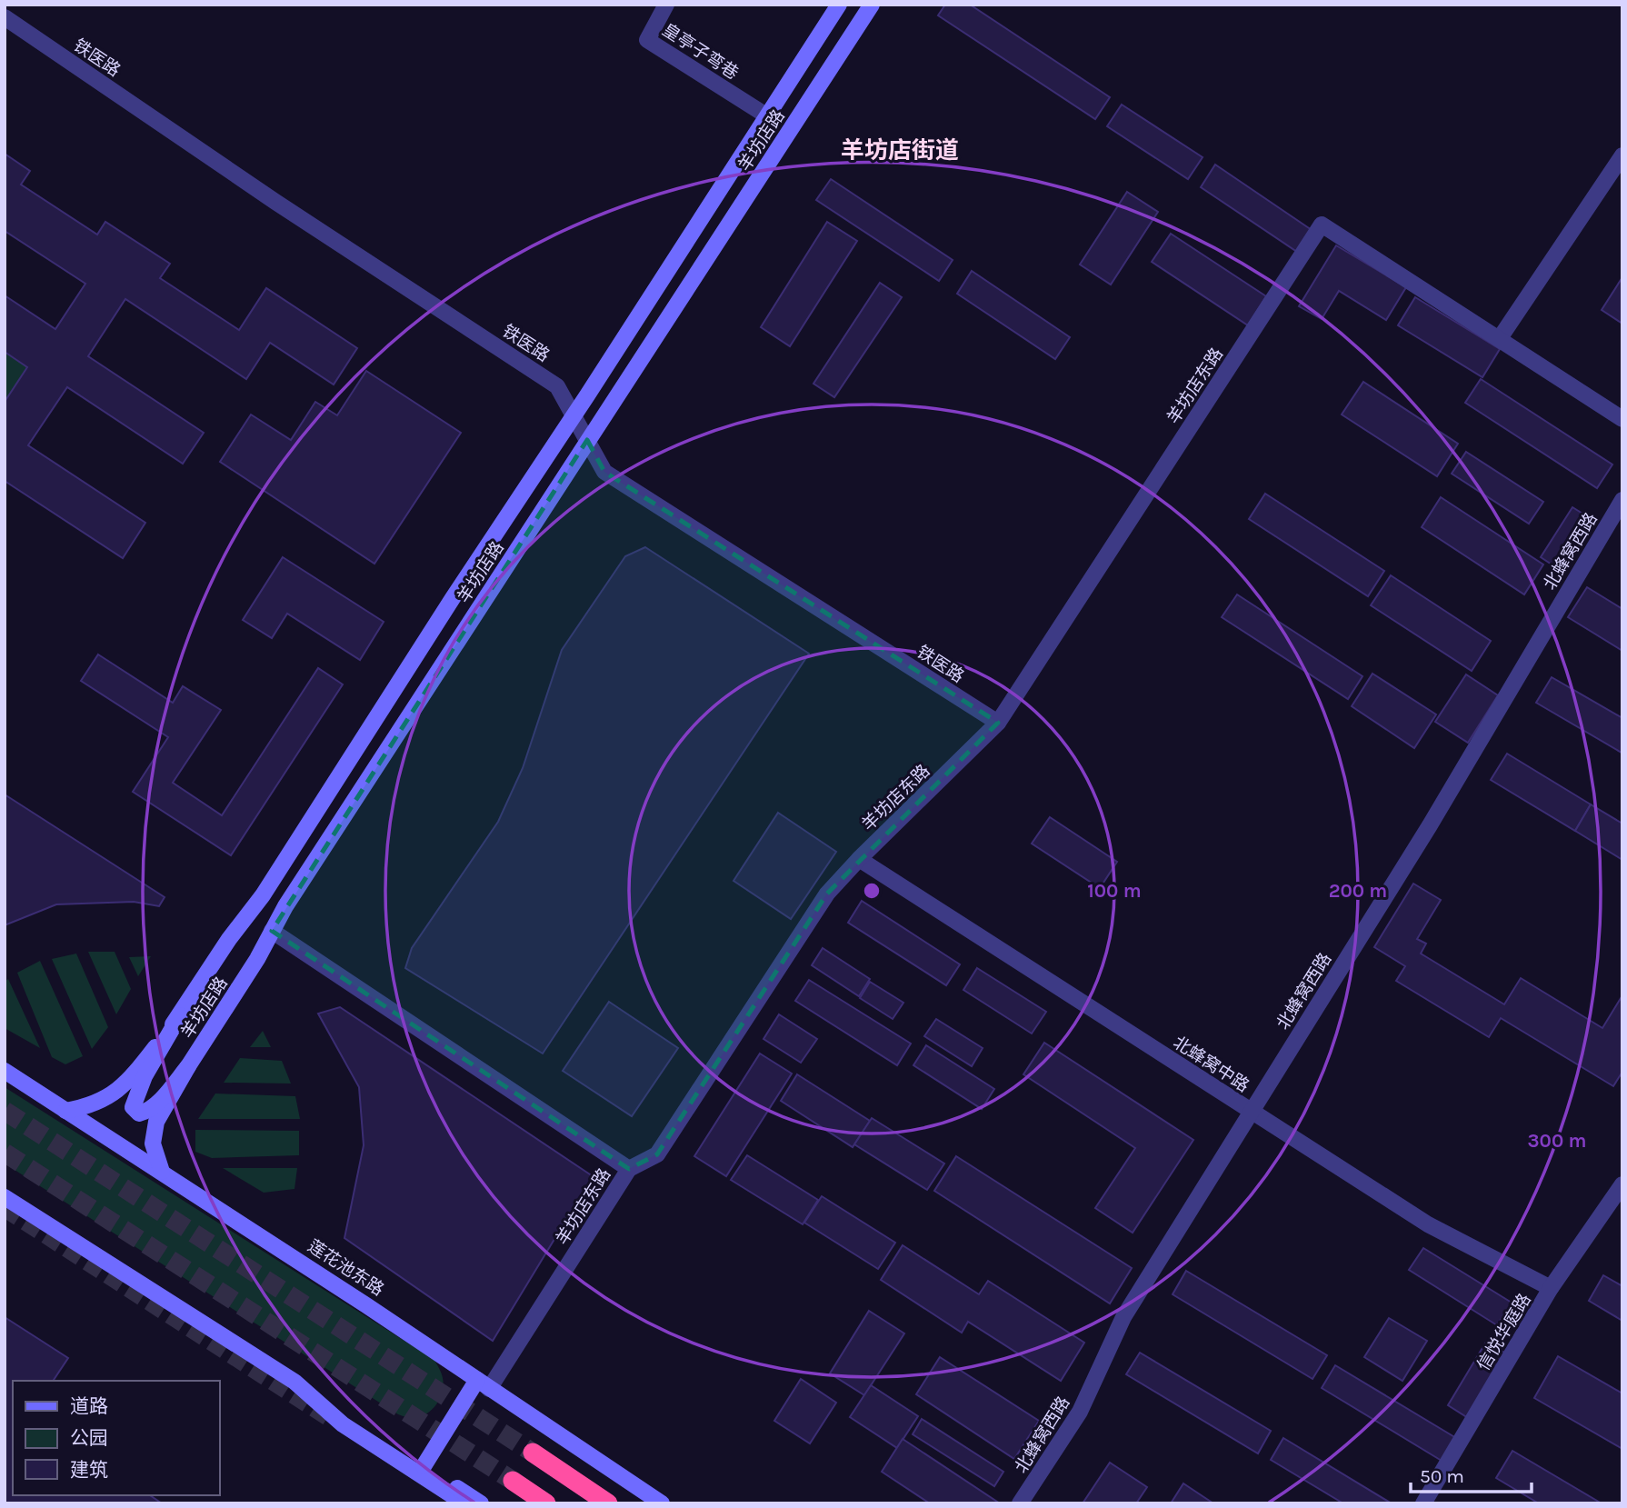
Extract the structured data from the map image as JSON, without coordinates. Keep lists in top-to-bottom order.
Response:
{
  "streets": {
    "main road": ["羊坊店路", "莲花池东路"],
    "street": [
      "皇亭子弯巷",
      "铁医路",
      "羊坊店东路",
      "北蜂窝西路",
      "北蜂窝中路",
      "信悦华庭路"
    ]
  },
  "crossings": [
    ["皇亭子弯巷", "羊坊店路"],
    ["铁医路", "羊坊店路"],
    ["铁医路", "羊坊店东路"],
    ["羊坊店路", "莲花池东路"],
    ["羊坊店东路", "北蜂窝中路"],
    ["羊坊店东路", "莲花池东路"],
    ["北蜂窝西路", "北蜂窝中路"],
    ["北蜂窝中路", "信悦华庭路"]
  ],
  "districts": ["羊坊店街道"],
  "legend": ["道路", "公园", "建筑"],
  "scale_bar": "50 m",
  "rings": ["100 m", "200 m", "300 m"]
}
